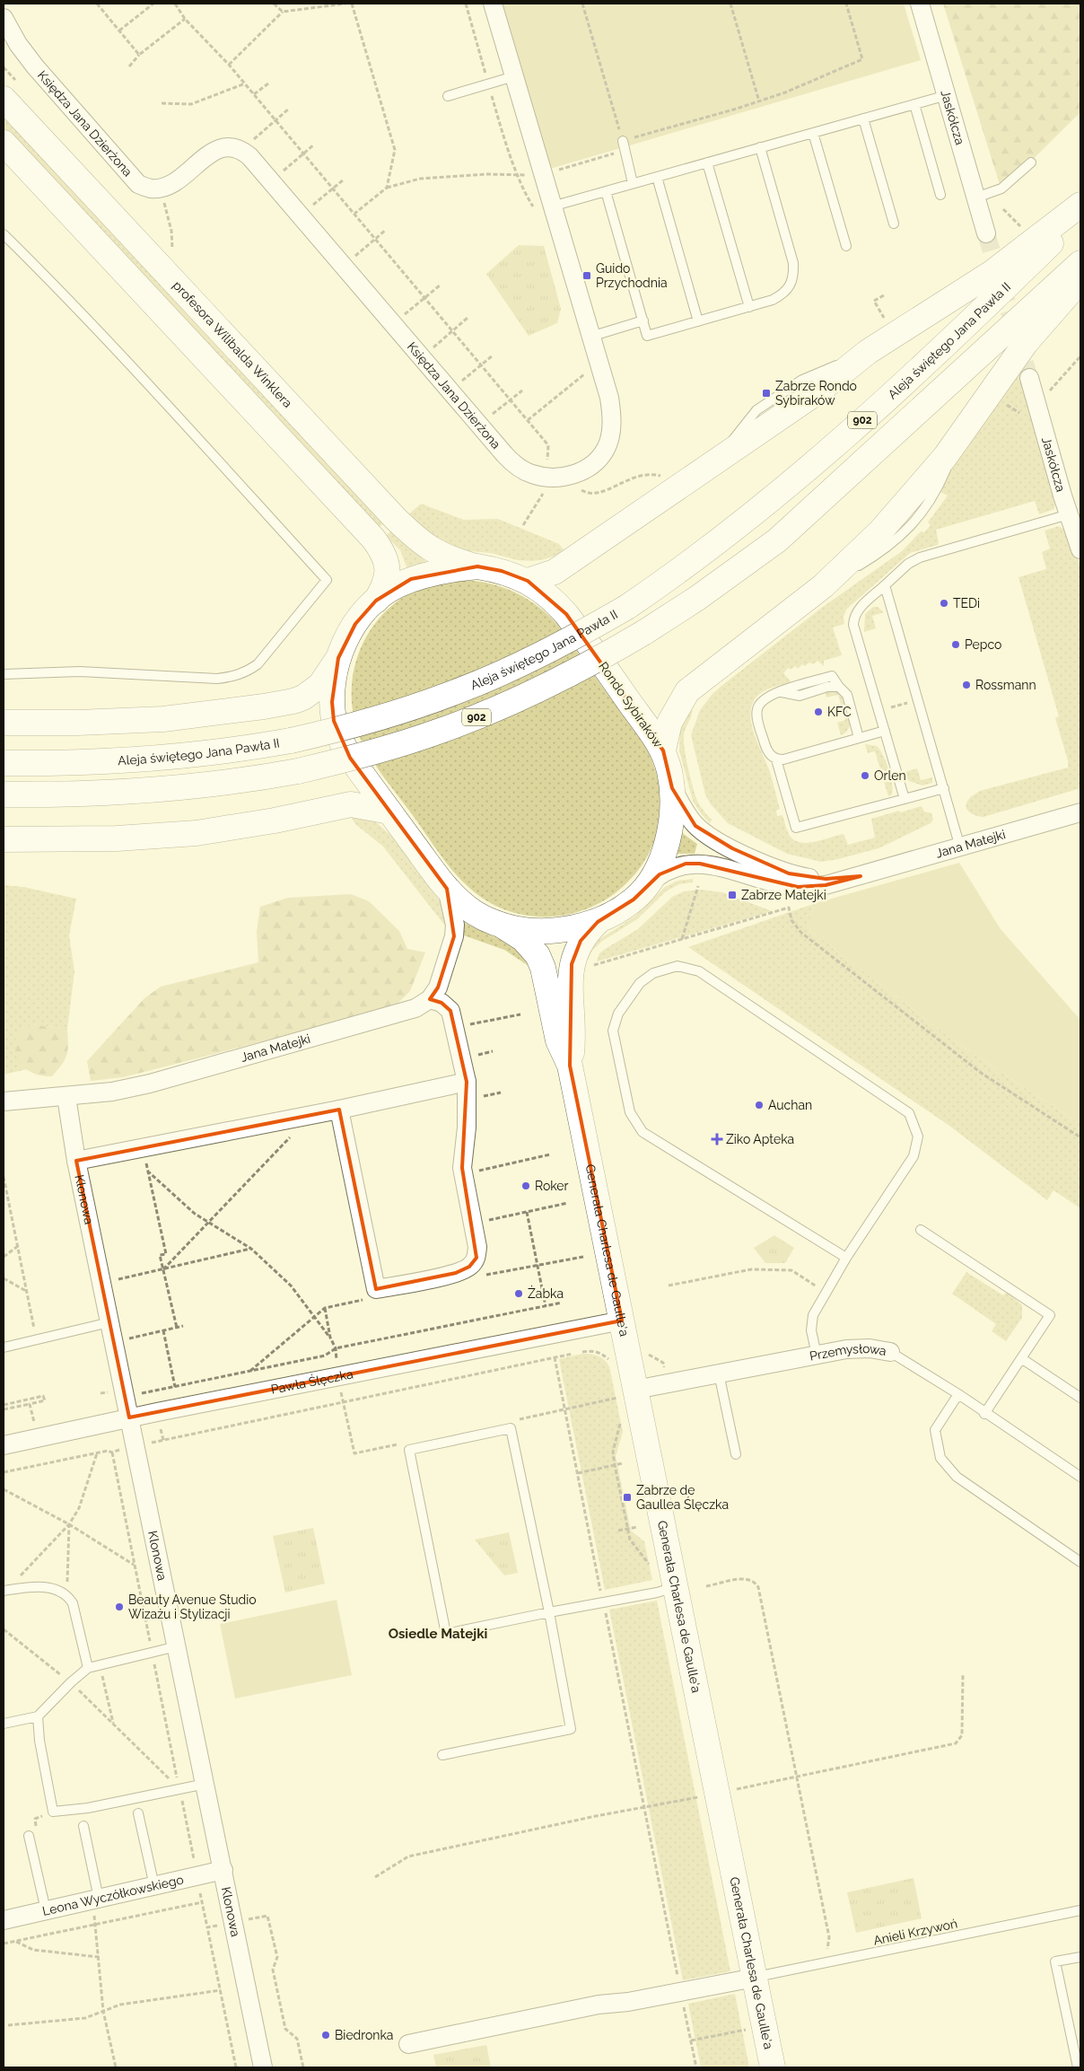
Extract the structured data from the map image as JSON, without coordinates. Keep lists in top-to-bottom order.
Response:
{
  "streets": {
    "main road": [
      "Aleja świętego Jana Pawła II",
      "profesora Wilibalda Winklera",
      "902",
      "Rondo Sybiraków",
      "Generała Charlesa de Gaulle'a"
    ],
    "street": [
      "Jaskółcza",
      "Księdza Jana Dzierżona",
      "Jana Matejki",
      "Klonowa",
      "Przemysłowa",
      "Pawła Ślęczka",
      "Leona Wyczółkowskiego"
    ],
    "lane": ["Anieli Krzywoń"]
  },
  "crossings": [
    ["profesora Wilibalda Winklera", "Rondo Sybiraków"],
    ["Rondo Sybiraków", "Jana Matejki"],
    ["Rondo Sybiraków", "Generała Charlesa de Gaulle'a"],
    ["Jana Matejki", "Klonowa"],
    ["Klonowa", "Pawła Ślęczka"],
    ["Klonowa", "Leona Wyczółkowskiego"],
    ["Generała Charlesa de Gaulle'a", "Przemysłowa"],
    ["Generała Charlesa de Gaulle'a", "Pawła Ślęczka"],
    ["Generała Charlesa de Gaulle'a", "Anieli Krzywoń"]
  ],
  "districts": ["Osiedle Matejki"],
  "places": {
    "transit": [
      "Guido Przychodnia",
      "Zabrze Rondo Sybiraków",
      "Zabrze Matejki",
      "Zabrze de Gaullea Ślęczka"
    ],
    "other": [
      "TEDi",
      "Pepco",
      "Rossmann",
      "KFC",
      "Orlen",
      "Auchan",
      "Roker",
      "Żabka",
      "Beauty Avenue Studio Wizażu i Stylizacji",
      "Biedronka"
    ],
    "health": ["Ziko Apteka"]
  }
}
